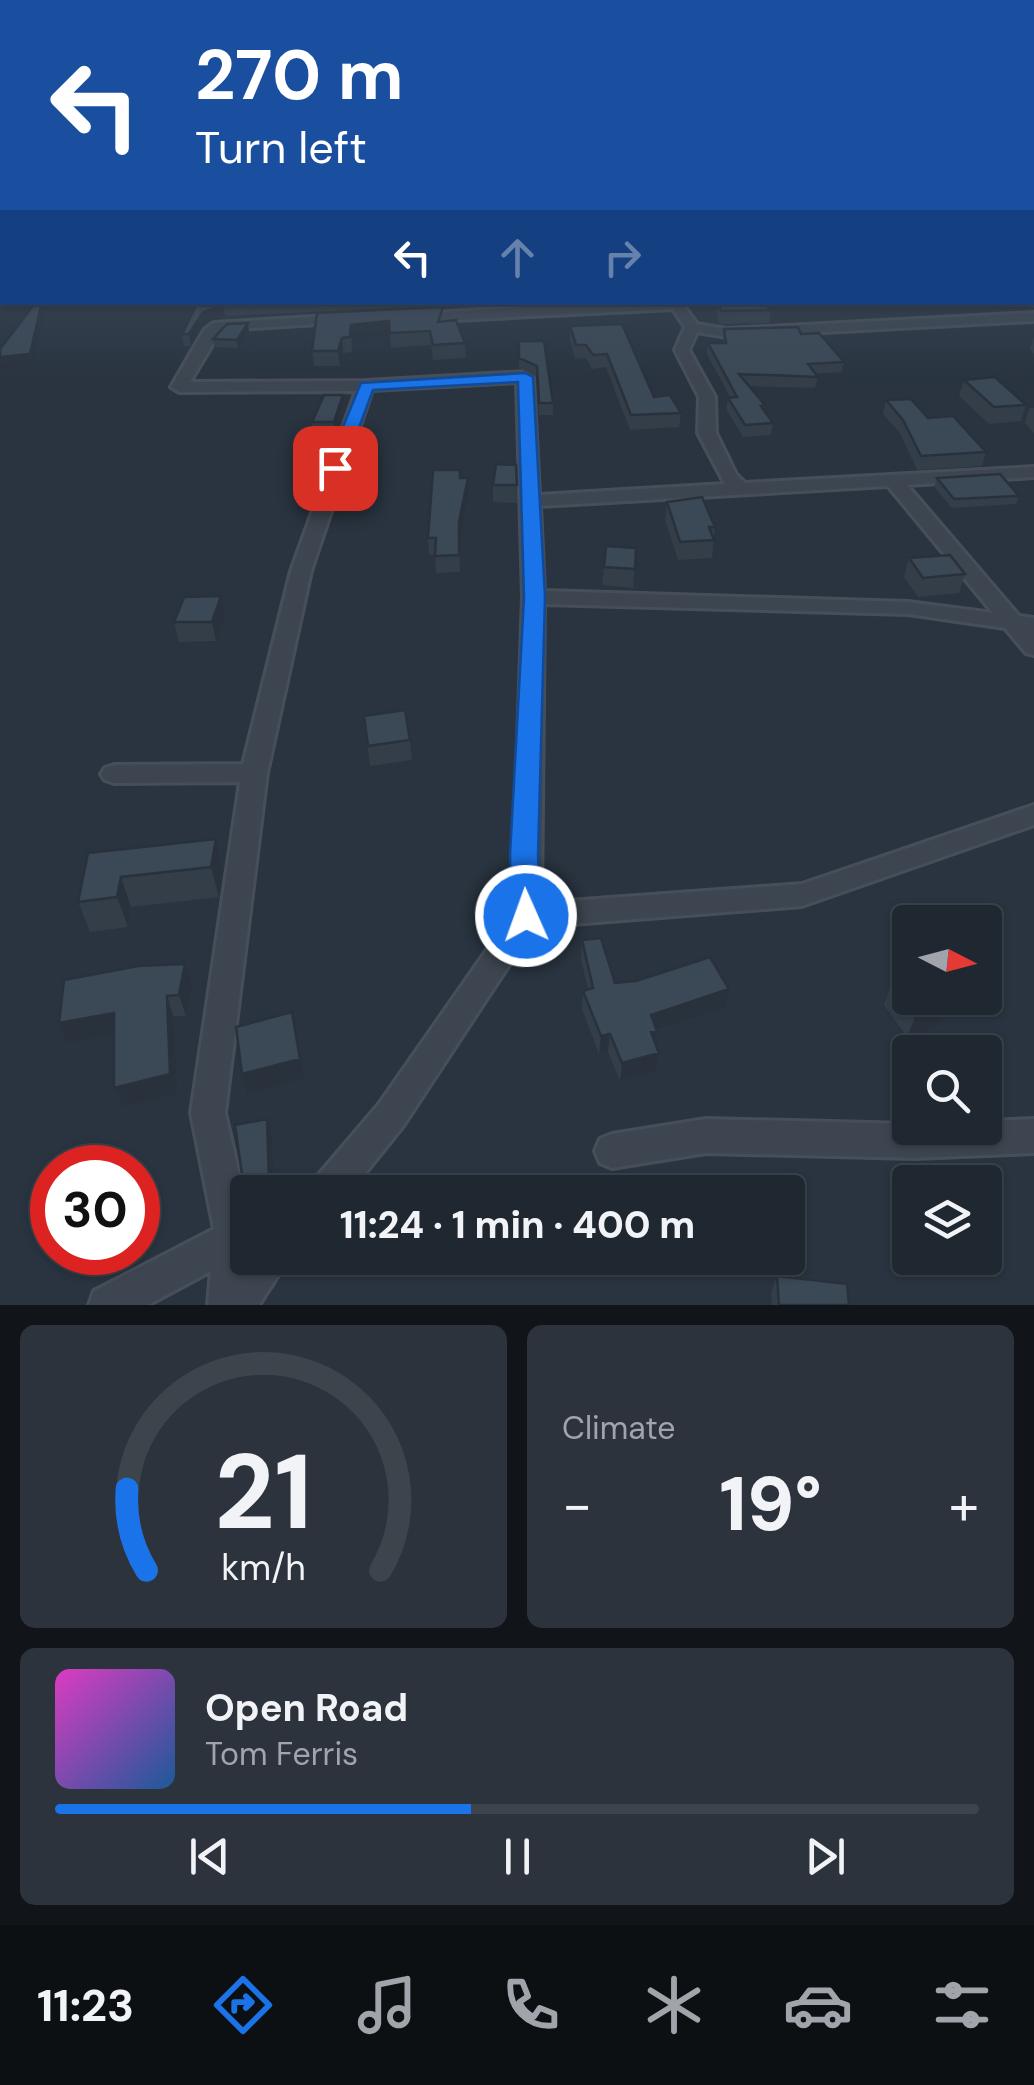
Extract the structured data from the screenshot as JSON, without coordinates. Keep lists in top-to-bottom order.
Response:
{
  "north": "right",
  "page": {
    "turn": ["270 m", "Turn left"],
    "limit": "30",
    "trip": "11:24 · 1 min · 400 m",
    "tile": "Climate",
    "heat": ["−", "19°", "+"],
    "song": ["Open Road", "Tom Ferris"],
    "tabs": "11:23",
    "gauge": ["21", "km/h"]
  }
}
